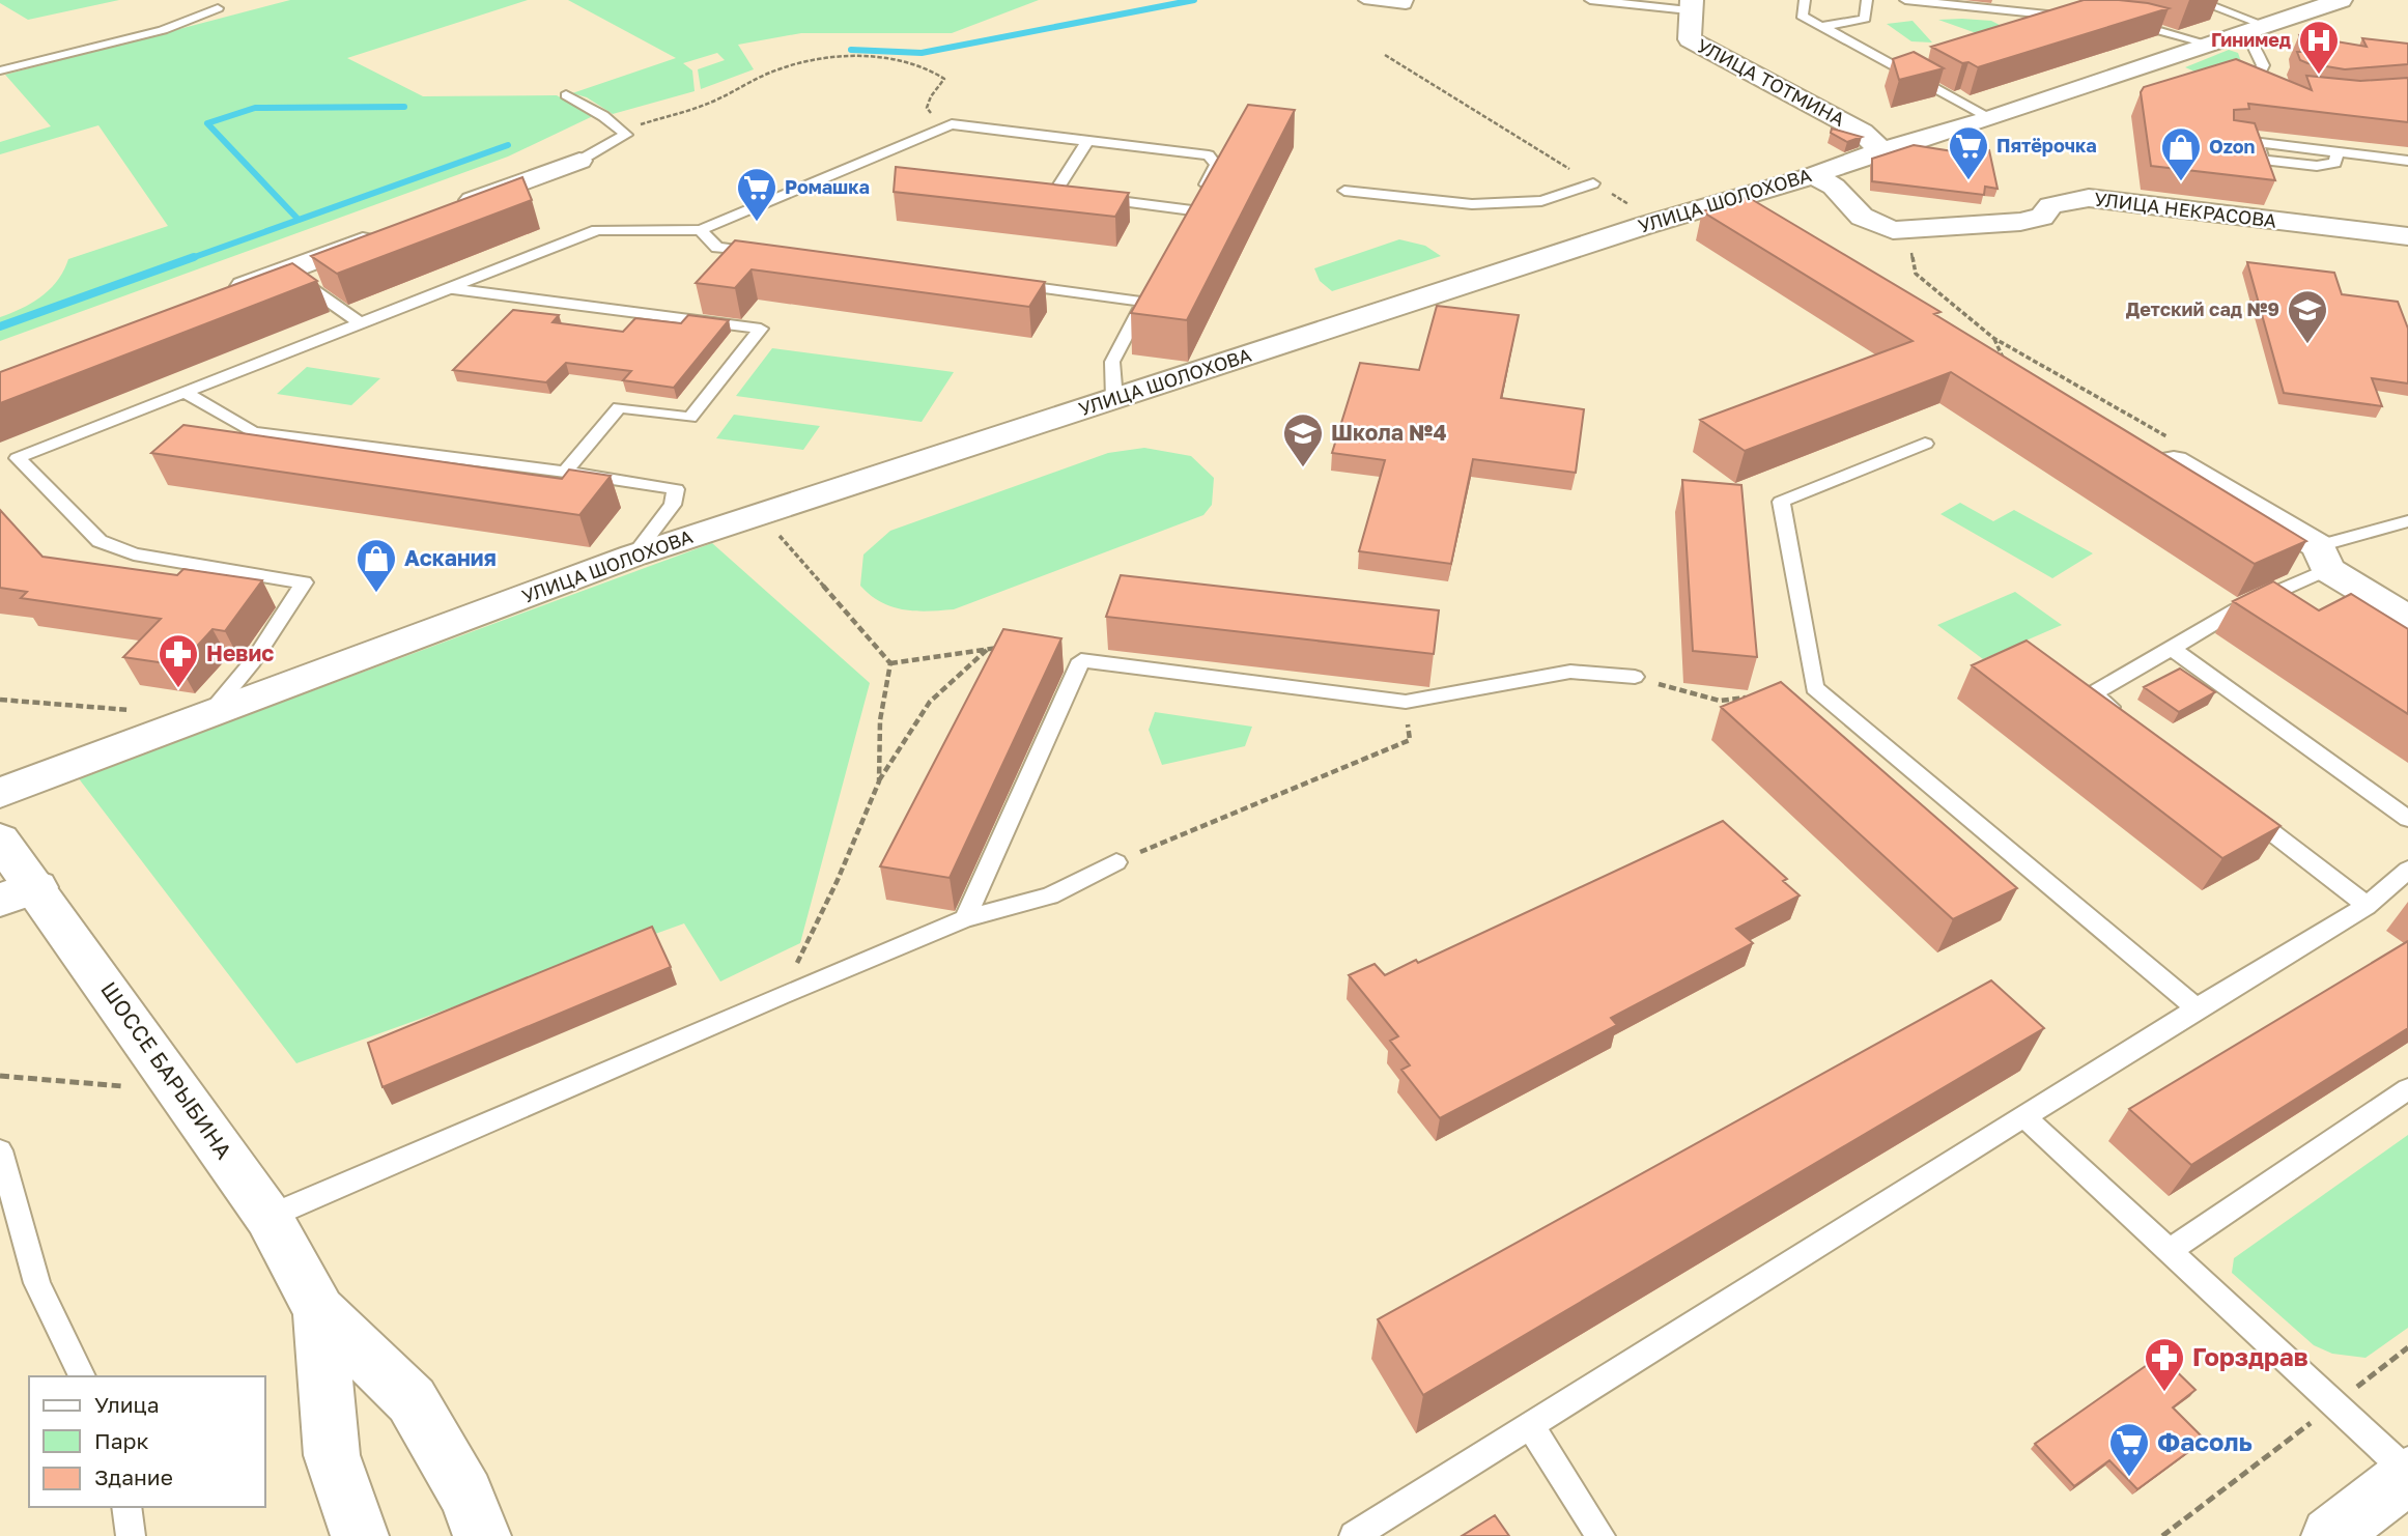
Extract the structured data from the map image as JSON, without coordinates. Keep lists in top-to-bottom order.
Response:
{
  "streets": {
    "street": [
      "УЛИЦА ТОТМИНА",
      "УЛИЦА ШОЛОХОВА",
      "УЛИЦА НЕКРАСОВА",
      "ШОССЕ БАРЫБИНА"
    ]
  },
  "crossings": [
    ["УЛИЦА ТОТМИНА", "УЛИЦА ШОЛОХОВА"],
    ["УЛИЦА ШОЛОХОВА", "УЛИЦА НЕКРАСОВА"]
  ],
  "places": {
    "hospital": ["Гинимед"],
    "supermarket": ["Пятёрочка", "Ромашка", "Фасоль"],
    "shop": ["Ozon", "Аскания"],
    "school or university": ["Детский сад №9", "Школа №4"],
    "pharmacy": ["Невис", "Горздрав"]
  },
  "legend": ["Улица", "Парк", "Здание"]
}
